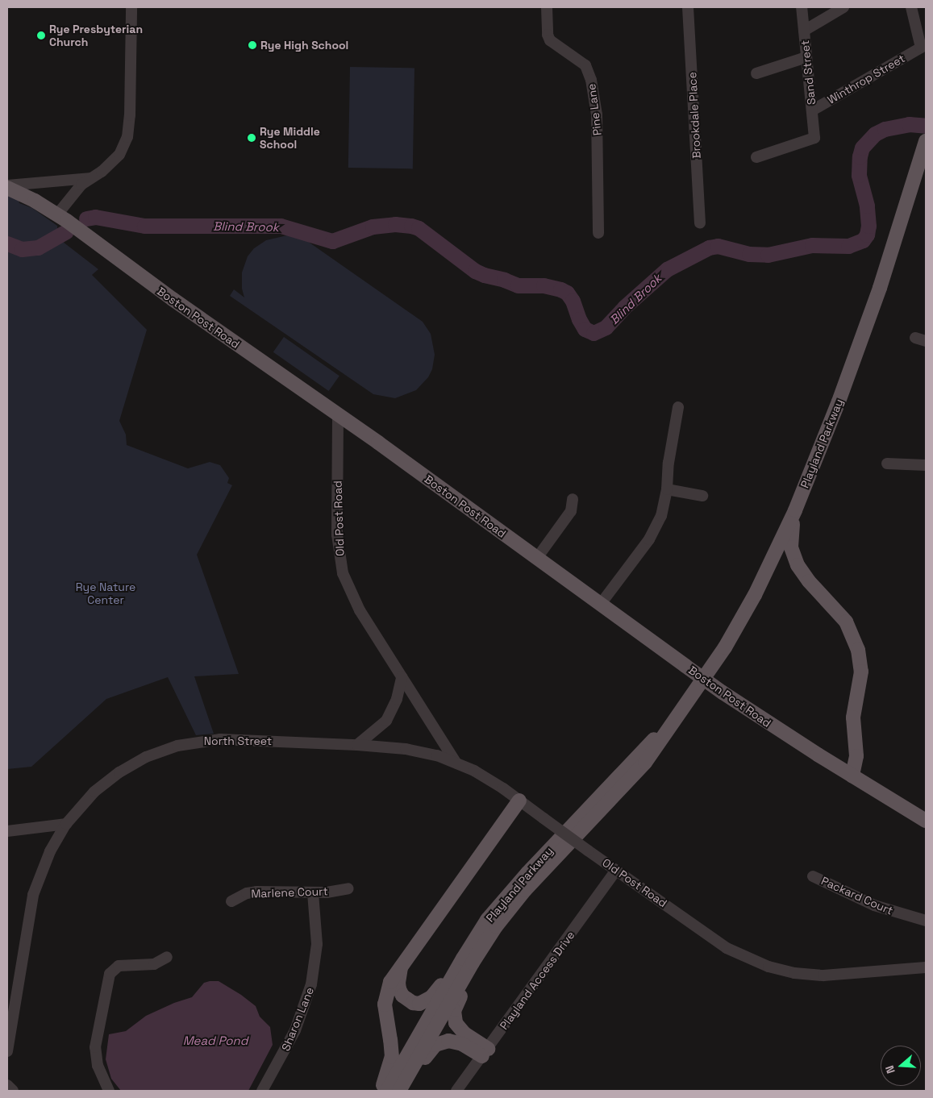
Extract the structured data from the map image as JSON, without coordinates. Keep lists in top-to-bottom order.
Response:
{
  "streets": {
    "main road": ["Boston Post Road", "Playland Parkway"],
    "street": [
      "Sand Street",
      "Winthrop Street",
      "Pine Lane",
      "Brookdale Place",
      "Old Post Road",
      "North Street",
      "Marlene Court",
      "Packard Court",
      "Playland Access Drive",
      "Sharon Lane"
    ]
  },
  "crossings": [
    ["Sand Street", "Winthrop Street"],
    ["Boston Post Road", "Old Post Road"],
    ["Old Post Road", "North Street"],
    ["Old Post Road", "Playland Access Drive"],
    ["Marlene Court", "Sharon Lane"]
  ],
  "water": ["Blind Brook", "Mead Pond"],
  "parks": ["Rye Nature Center"],
  "places": ["Rye Presbyterian Church", "Rye High School", "Rye Middle School"],
  "north": "left"
}
